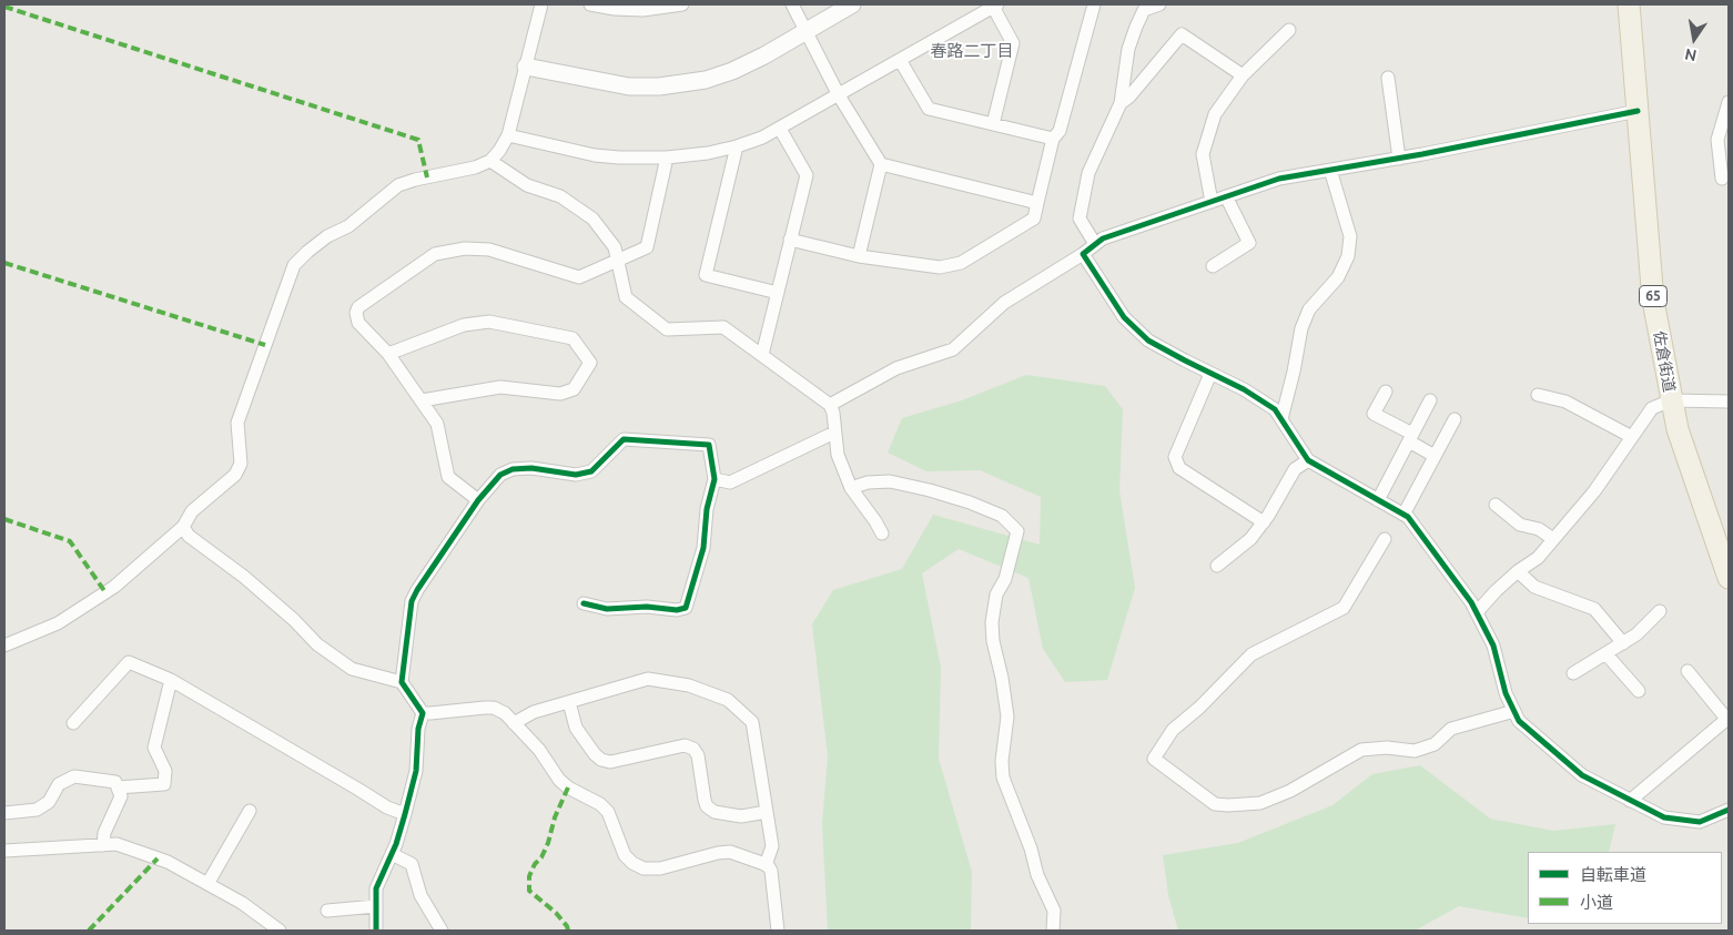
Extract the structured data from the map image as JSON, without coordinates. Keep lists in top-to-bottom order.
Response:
{
  "streets": {
    "main road": ["65", "佐倉街道"]
  },
  "districts": ["春路二丁目"],
  "legend": ["自転車道", "小道"],
  "north": "bottom"
}
